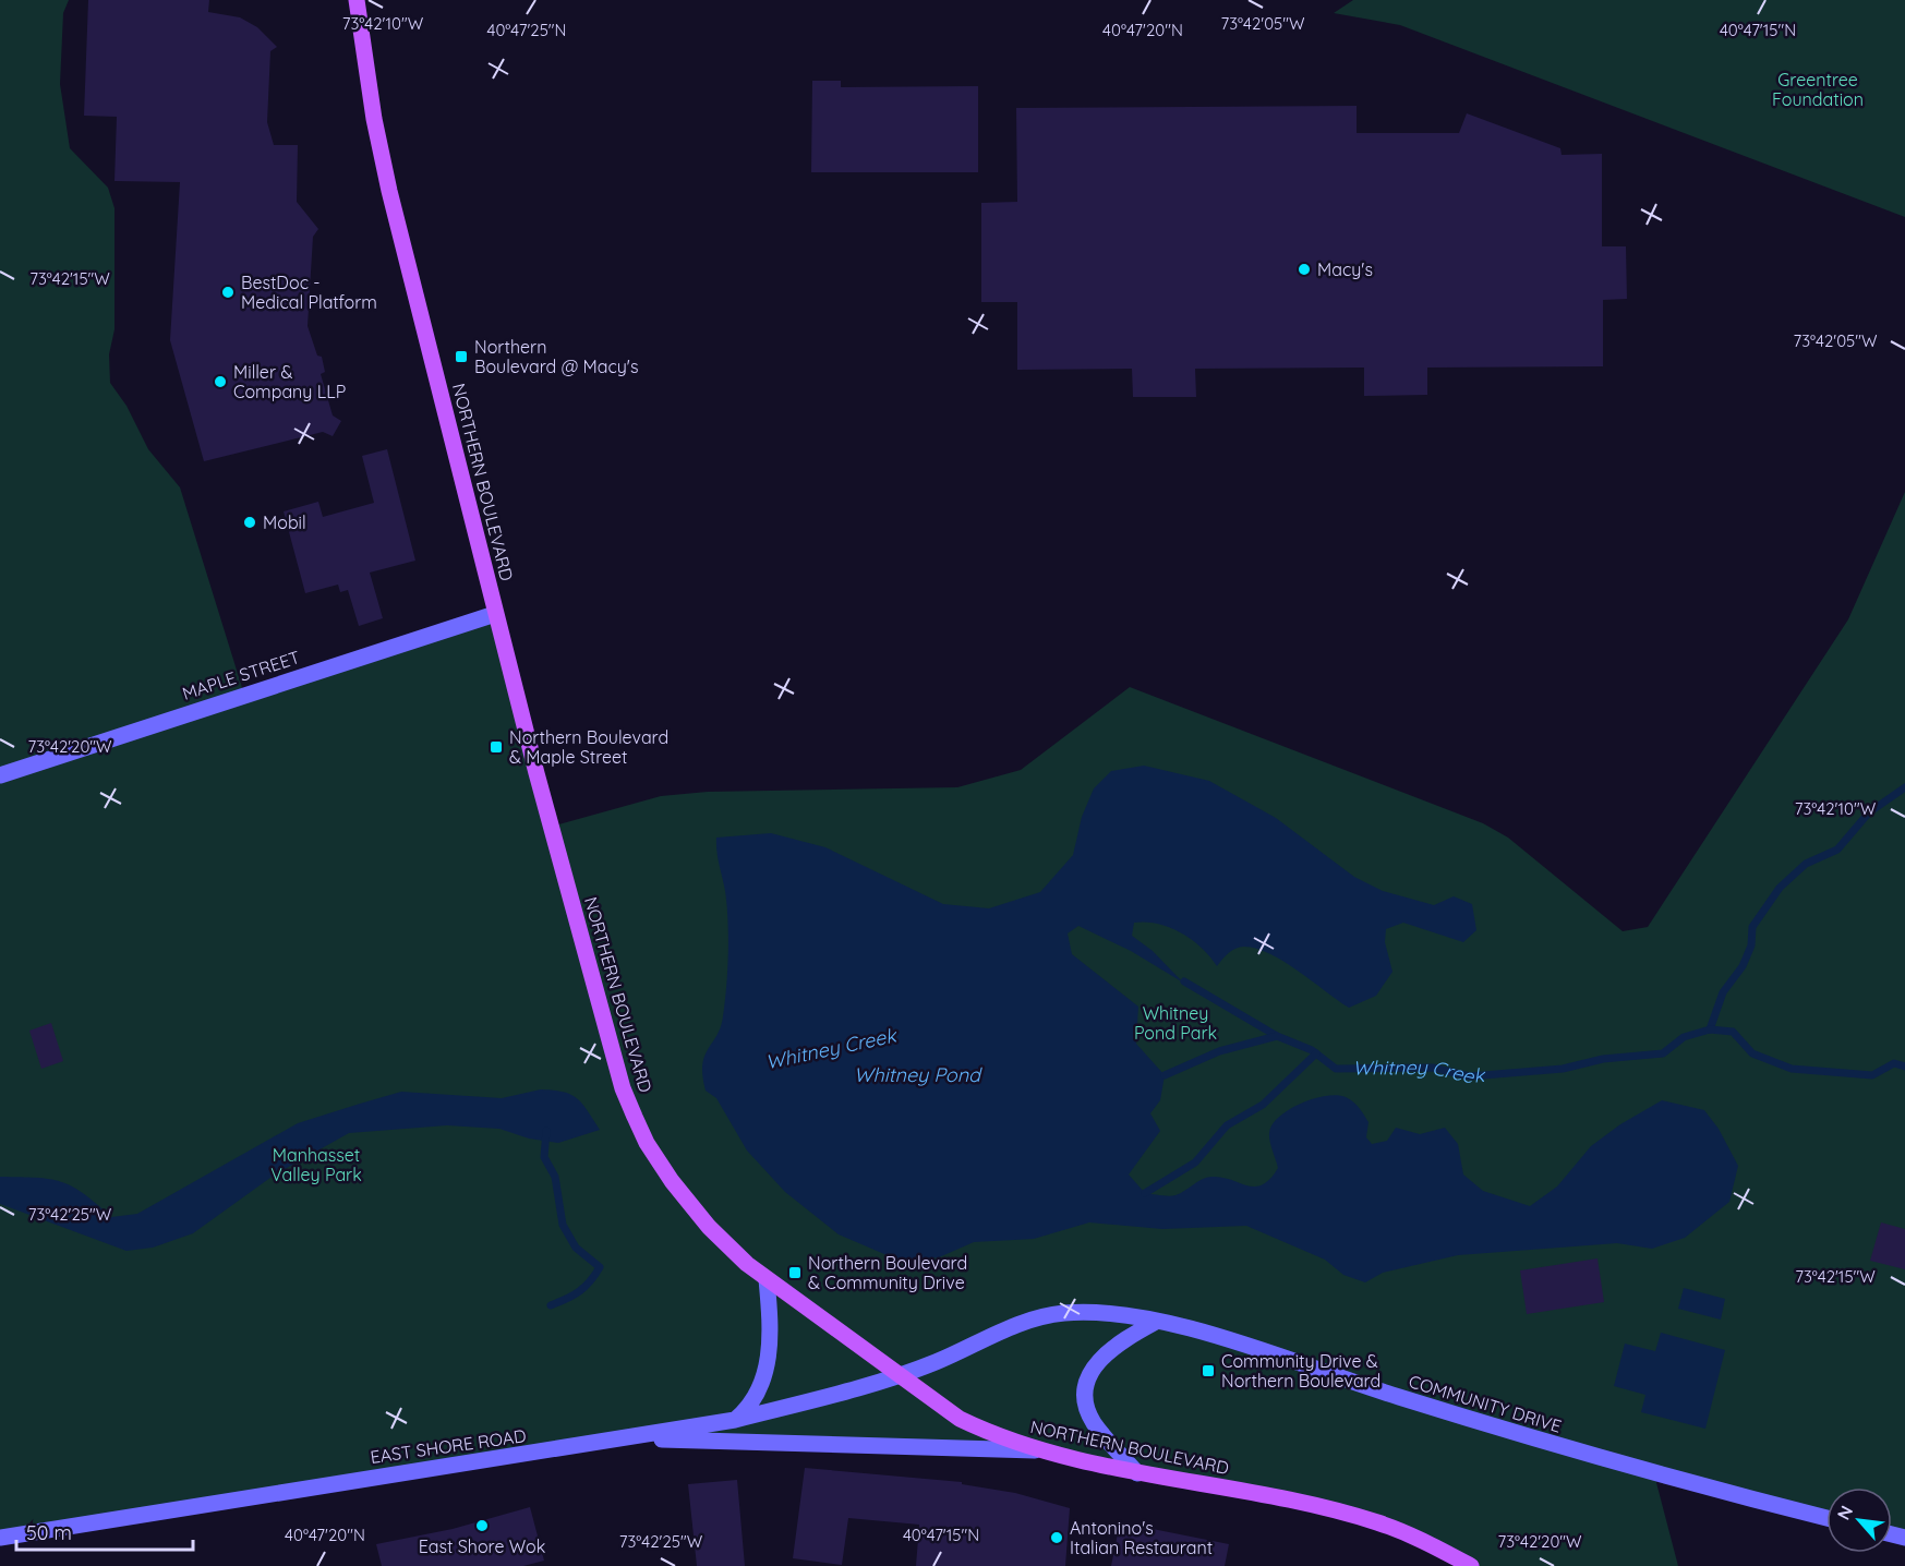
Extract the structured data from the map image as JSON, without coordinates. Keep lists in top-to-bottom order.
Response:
{
  "streets": {
    "main road": [
      "NORTHERN BOULEVARD",
      "MAPLE STREET",
      "COMMUNITY DRIVE",
      "EAST SHORE ROAD"
    ]
  },
  "crossings": [
    ["NORTHERN BOULEVARD", "MAPLE STREET"],
    ["NORTHERN BOULEVARD", "COMMUNITY DRIVE"],
    ["NORTHERN BOULEVARD", "EAST SHORE ROAD"],
    ["COMMUNITY DRIVE", "EAST SHORE ROAD"]
  ],
  "water": ["Whitney Creek", "Whitney Pond"],
  "parks": ["Greentree Foundation", "Whitney Pond Park", "Manhasset Valley Park"],
  "places": {
    "other": [
      "Macy's",
      "BestDoc - Medical Platform",
      "Miller & Company LLP",
      "Mobil",
      "East Shore Wok",
      "Antonino's Italian Restaurant"
    ],
    "transit": [
      "Northern Boulevard @ Macy's",
      "Northern Boulevard & Maple Street",
      "Northern Boulevard & Community Drive",
      "Community Drive & Northern Boulevard"
    ]
  },
  "scale_bar": "50 m",
  "north": "top left",
  "coordinates": [
    "73°42'10\"W",
    "73°42'05\"W",
    "40°47'25\"N",
    "40°47'20\"N",
    "40°47'15\"N",
    "73°42'15\"W",
    "73°42'20\"W",
    "73°42'25\"W"
  ]
}
